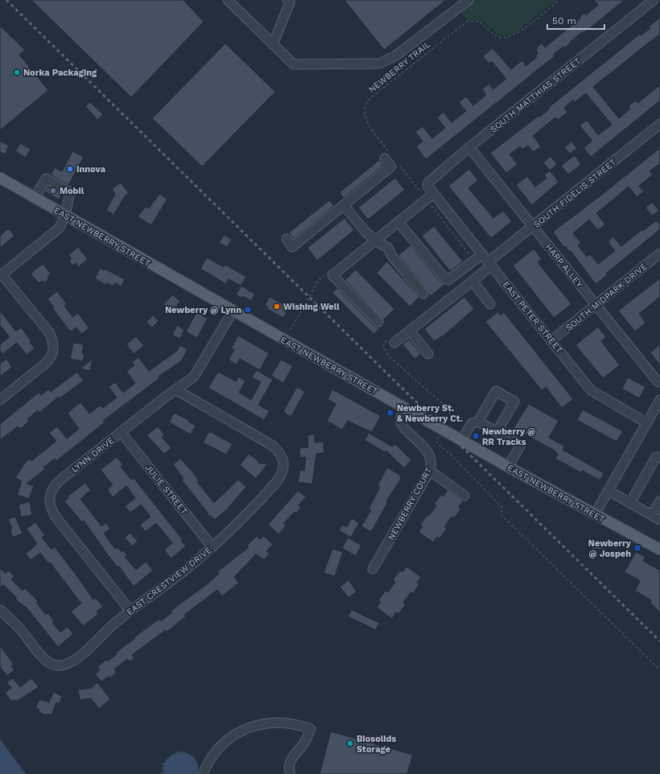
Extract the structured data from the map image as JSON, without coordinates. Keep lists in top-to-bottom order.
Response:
{
  "streets": {
    "main road": ["EAST NEWBERRY STREET"],
    "street": [
      "SOUTH MATTHIAS STREET",
      "SOUTH FIDELIS STREET",
      "HARP ALLEY",
      "SOUTH MIDPARK DRIVE",
      "EAST PETER STREET",
      "LYNN DRIVE",
      "JULIE STREET",
      "NEWBERRY COURT",
      "EAST CRESTVIEW DRIVE"
    ],
    "path": ["NEWBERRY TRAIL"]
  },
  "crossings": [
    ["SOUTH MATTHIAS STREET", "HARP ALLEY"],
    ["SOUTH MATTHIAS STREET", "EAST PETER STREET"],
    ["SOUTH FIDELIS STREET", "HARP ALLEY"],
    ["SOUTH FIDELIS STREET", "EAST PETER STREET"],
    ["EAST NEWBERRY STREET", "LYNN DRIVE"],
    ["EAST NEWBERRY STREET", "NEWBERRY COURT"],
    ["HARP ALLEY", "SOUTH MIDPARK DRIVE"],
    ["SOUTH MIDPARK DRIVE", "EAST PETER STREET"],
    ["LYNN DRIVE", "JULIE STREET"],
    ["LYNN DRIVE", "EAST CRESTVIEW DRIVE"],
    ["JULIE STREET", "EAST CRESTVIEW DRIVE"]
  ],
  "places": {
    "other": [
      "Norka Packaging",
      "Innova",
      "Mobil",
      "Wishing Well",
      "Biosolids Storage"
    ],
    "transit": [
      "Newberry @ Lynn",
      "Newberry St. & Newberry Ct.",
      "Newberry @ RR Tracks",
      "Newberry @ Jospeh"
    ]
  },
  "scale_bar": "50 m"
}
